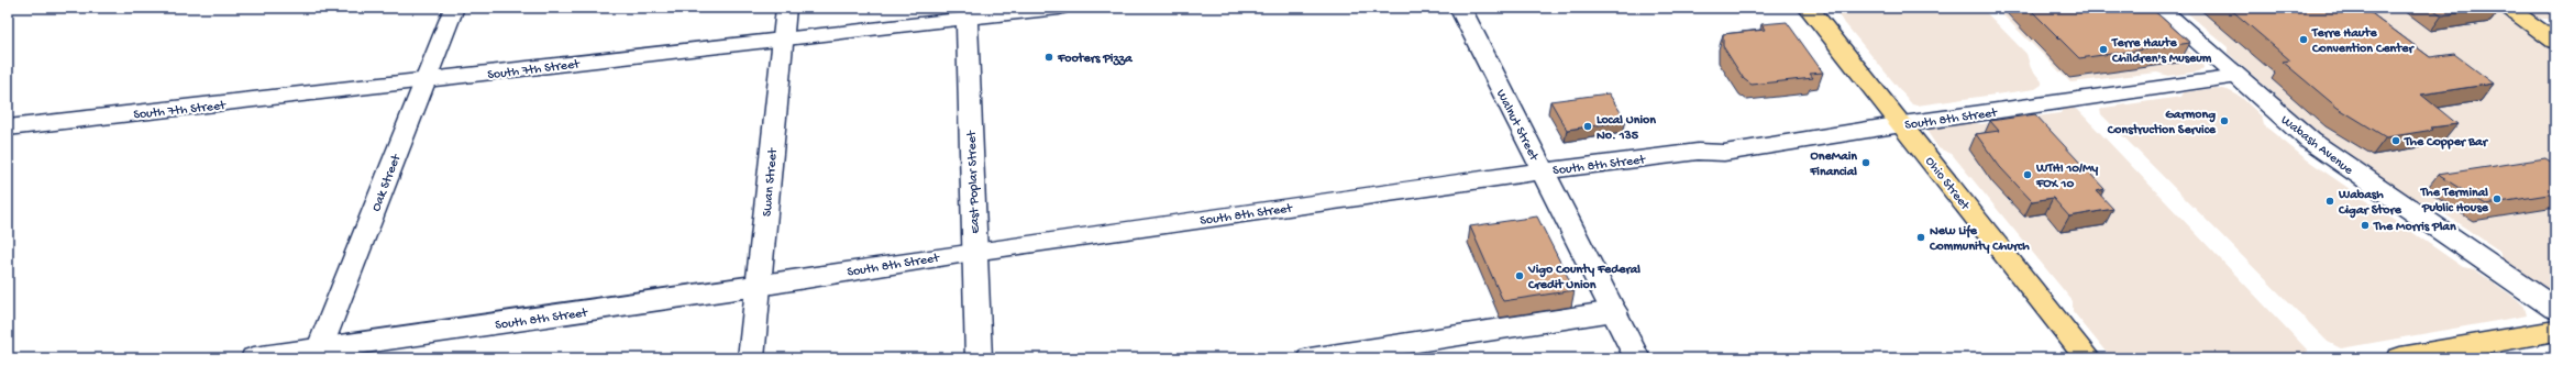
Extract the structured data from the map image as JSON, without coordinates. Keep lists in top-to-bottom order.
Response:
{
  "streets": {
    "main road": ["Ohio Street"],
    "street": [
      "South 7th Street",
      "South 8th Street",
      "Walnut Street",
      "Wabash Avenue",
      "Oak Street",
      "Swan Street",
      "East Poplar Street"
    ]
  },
  "crossings": [
    ["South 7th Street", "Oak Street"],
    ["South 7th Street", "Swan Street"],
    ["South 7th Street", "East Poplar Street"],
    ["South 8th Street", "Walnut Street"],
    ["South 8th Street", "Wabash Avenue"],
    ["South 8th Street", "Oak Street"],
    ["South 8th Street", "Swan Street"],
    ["South 8th Street", "East Poplar Street"],
    ["South 8th Street", "Ohio Street"]
  ],
  "places": [
    "Terre Haute Convention Center",
    "Terre Haute Children's Museum",
    "Footers Pizza",
    "Garmong Construction Service",
    "Local Union No. 135",
    "The Copper Bar",
    "OneMain Financial",
    "WTHI 10/My FOX 10",
    "The Terminal Public House",
    "Wabash Cigar Store",
    "The Morris Plan",
    "New Life Community Church",
    "Vigo County Federal Credit Union"
  ]
}
